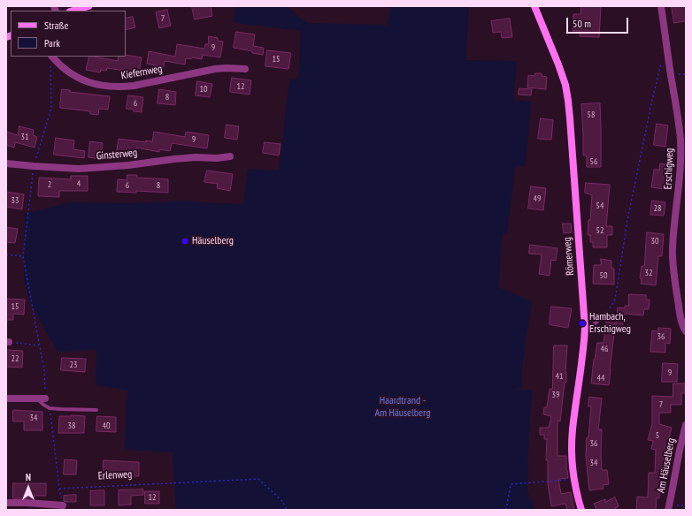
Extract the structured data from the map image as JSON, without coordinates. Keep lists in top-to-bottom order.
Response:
{
  "streets": {
    "street": [
      "Kiefernweg",
      "Ginsterweg",
      "Erschigweg",
      "Römerweg",
      "Am Häuselberg"
    ],
    "path": ["Erlenweg"]
  },
  "parks": ["Haardtrand - Am Häuselberg"],
  "places": ["Häuselberg", "Hambach, Erschigweg"],
  "house_numbers": [
    "7",
    "9",
    "15",
    "12",
    "10",
    "8",
    "6",
    "58",
    "31",
    "9",
    "56",
    "4",
    "2",
    "6",
    "8",
    "49",
    "33",
    "54",
    "28",
    "52",
    "30",
    "32",
    "50",
    "15",
    "36",
    "46",
    "22",
    "23",
    "9",
    "41",
    "44",
    "39",
    "7",
    "34",
    "38",
    "40",
    "5",
    "36",
    "34",
    "12"
  ],
  "legend": ["Straße", "Park"],
  "scale_bar": "50 m",
  "north": "top"
}
